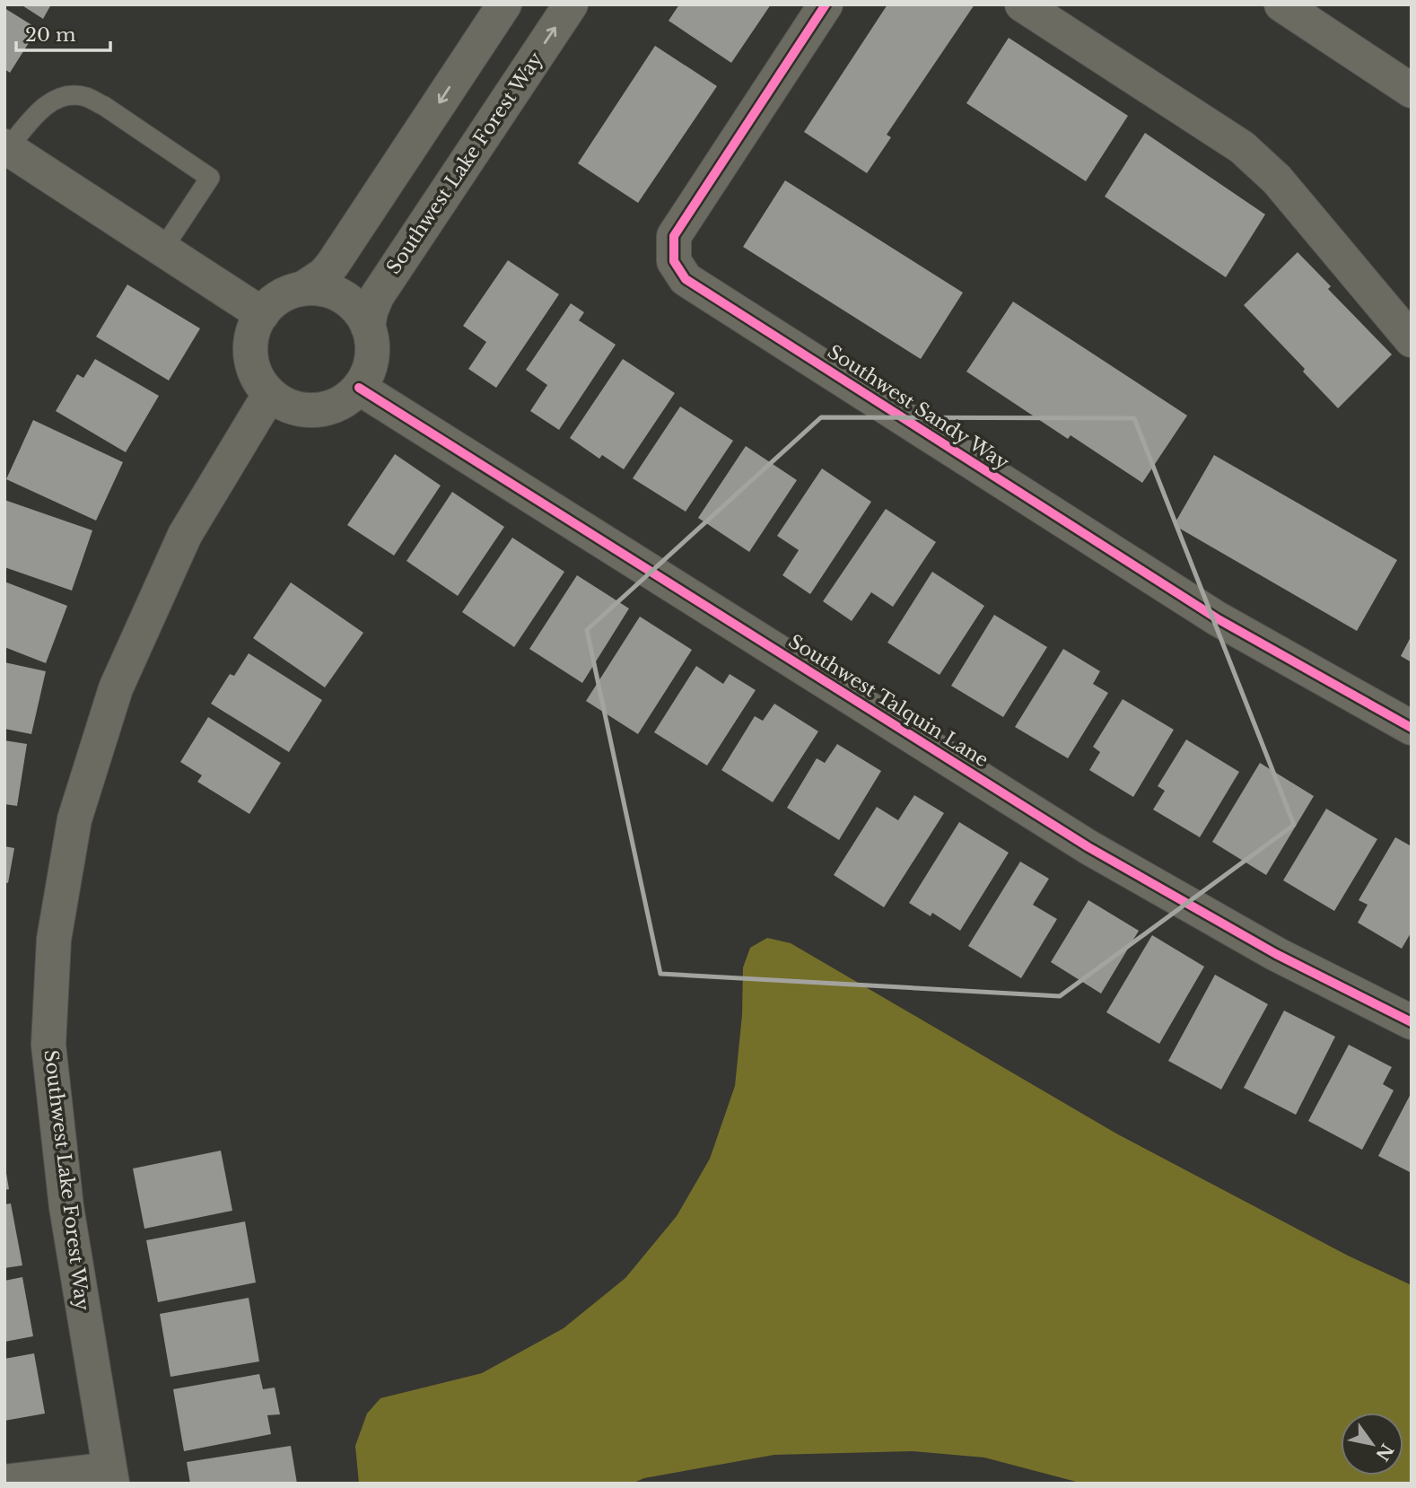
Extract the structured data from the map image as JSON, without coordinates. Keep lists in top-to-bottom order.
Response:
{
  "streets": {
    "street": ["Southwest Lake Forest Way", "Southwest Sandy Way", "Southwest Talquin Lane"]
  },
  "crossings": [
    ["Southwest Lake Forest Way", "Southwest Talquin Lane"]
  ],
  "scale_bar": "20 m",
  "north": "bottom right"
}
